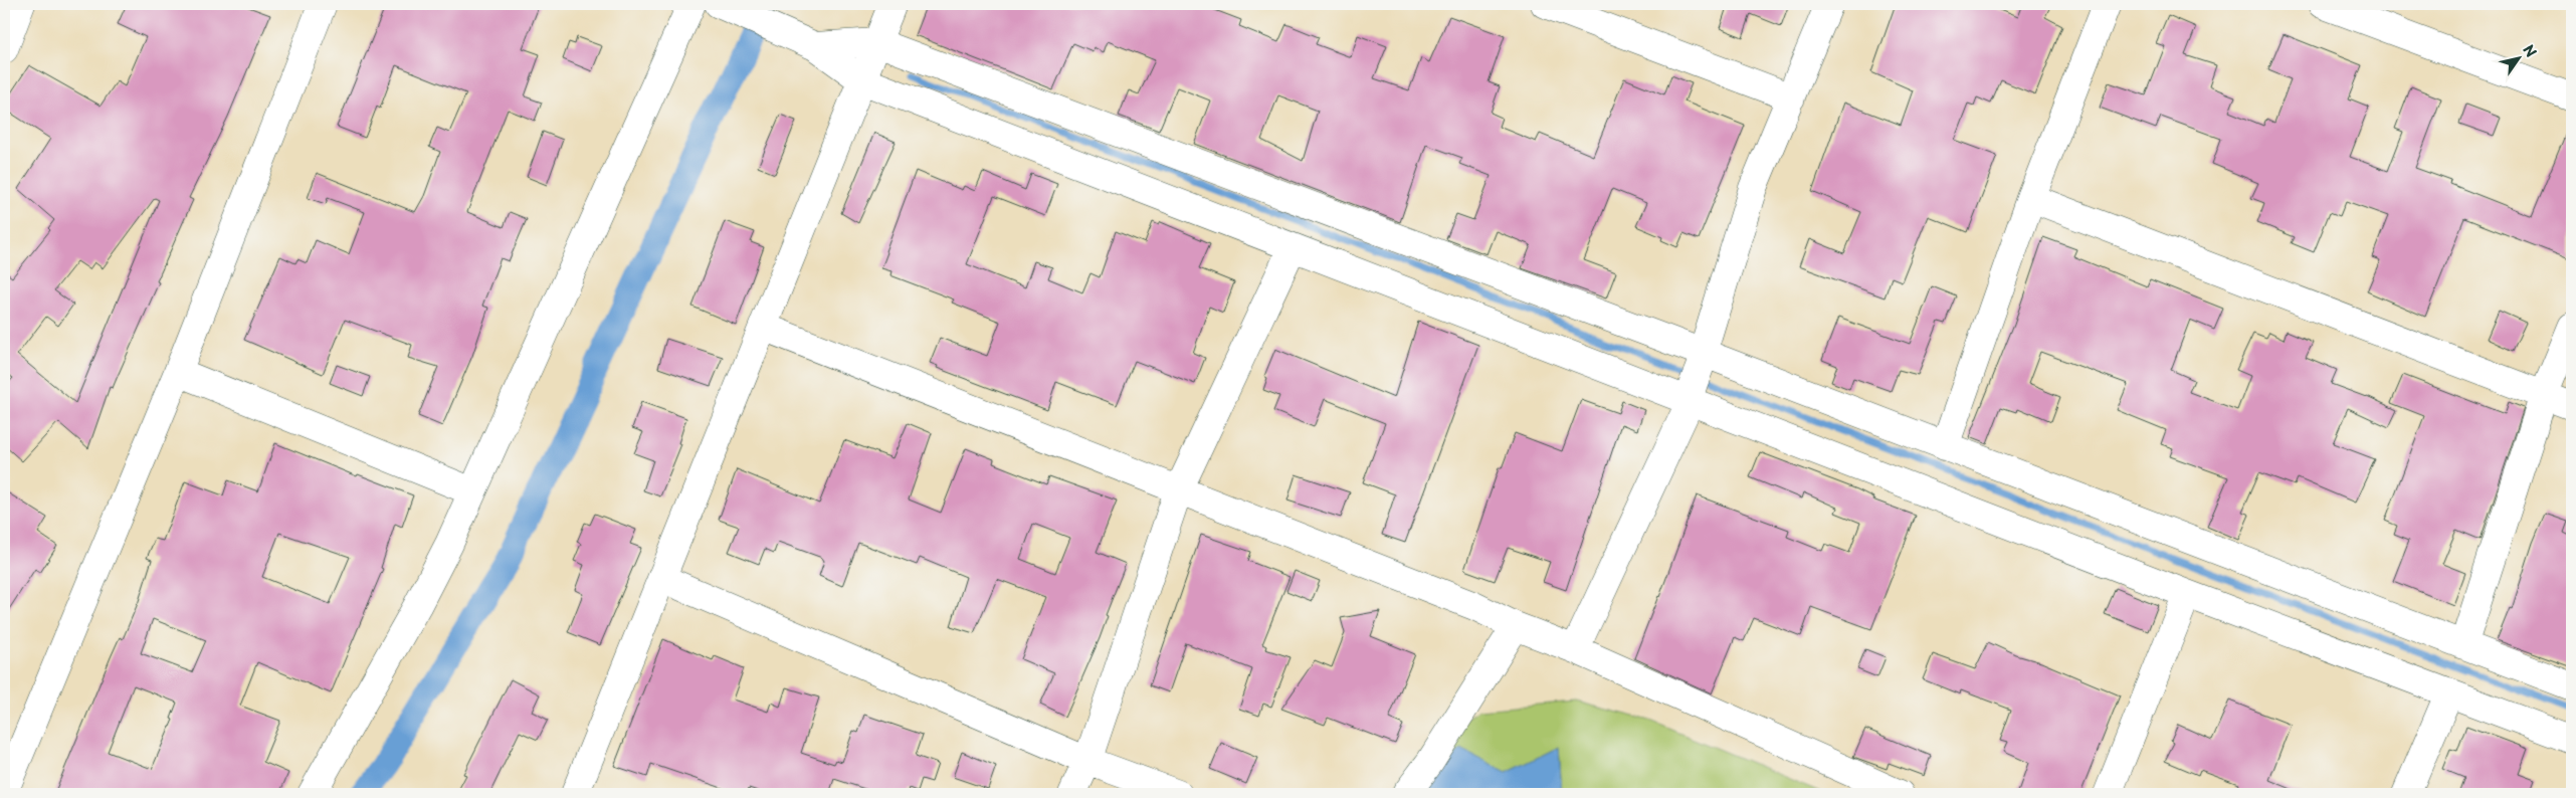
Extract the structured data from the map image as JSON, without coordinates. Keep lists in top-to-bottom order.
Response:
{
  "north": "top right"
}
